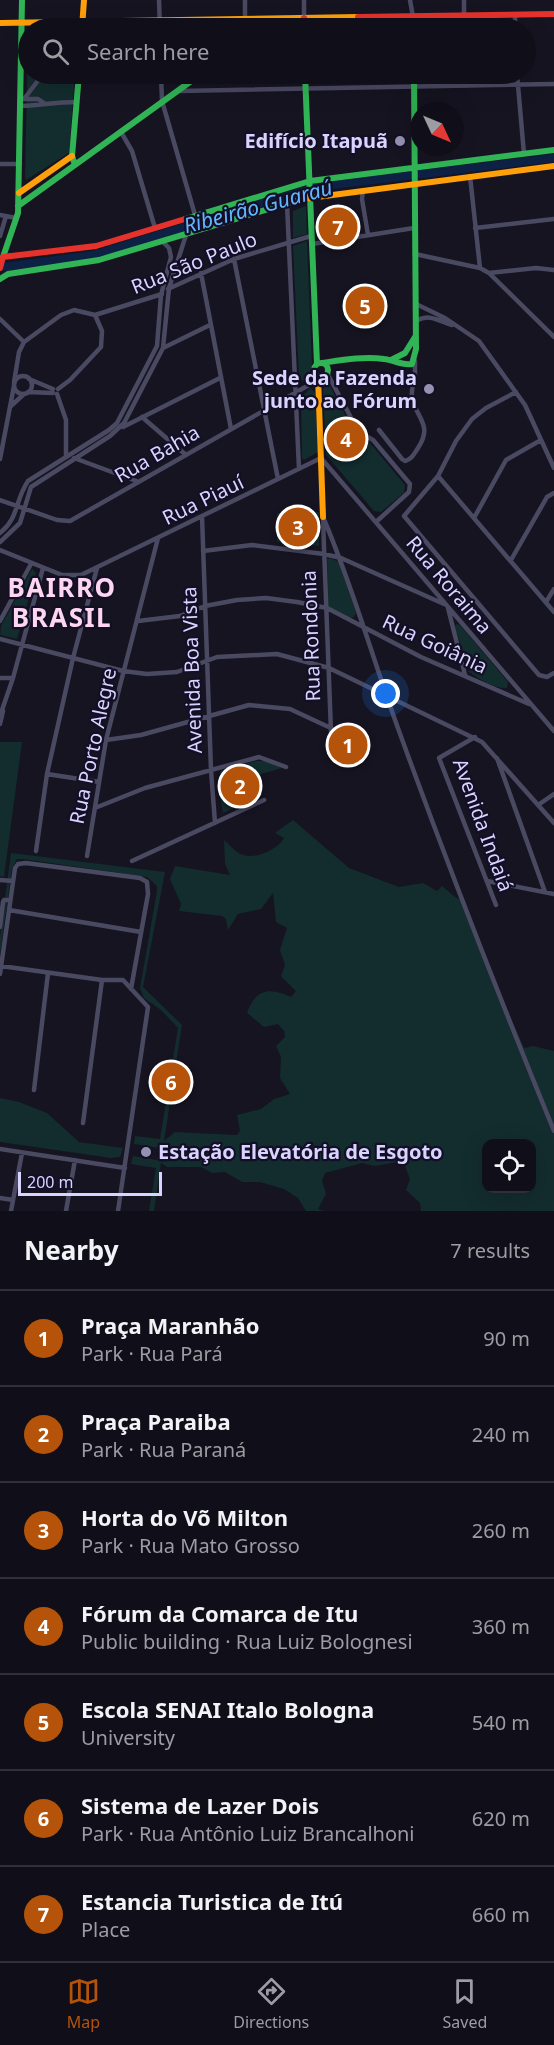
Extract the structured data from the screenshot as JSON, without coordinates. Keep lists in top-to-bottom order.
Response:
{
  "streets": {
    "street": [
      "Rua São Paulo",
      "Rua Bahia",
      "Rua Piauí",
      "Rua Roraima",
      "Rua Rondonia",
      "Rua Goiânia",
      "Avenida Boa Vista",
      "Rua Porto Alegre",
      "Avenida Indaiá"
    ]
  },
  "crossings": [
    ["Rua Bahia", "Rua Rondonia"],
    ["Rua Piauí", "Rua Roraima"],
    ["Rua Piauí", "Rua Rondonia"],
    ["Rua Piauí", "Avenida Boa Vista"],
    ["Rua Piauí", "Rua Porto Alegre"],
    ["Rua Roraima", "Rua Rondonia"],
    ["Rua Roraima", "Rua Goiânia"],
    ["Rua Rondonia", "Rua Goiânia"],
    ["Rua Goiânia", "Avenida Boa Vista"],
    ["Rua Goiânia", "Rua Porto Alegre"]
  ],
  "districts": ["BAIRRO BRASIL"],
  "water": ["Ribeirão Guaraú"],
  "places": ["Edifício Itapuã", "Sede da Fazenda junto ao Fórum", "Estação Elevatória de Esgoto"],
  "scale_bar": "200 m",
  "north": "bottom right",
  "page": {
    "search": "Search here",
    "pins": [
      "7",
      "5",
      "4",
      "3",
      "1",
      "2",
      "6"
    ],
    "scale": "200 m",
    "heading": ["Nearby", "7 results"],
    "list": [
      {
        "mark": "1",
        "name": "Praça Maranhão",
        "note": "Park · Rua Pará",
        "value": "90 m"
      },
      {
        "mark": "2",
        "name": "Praça Paraiba",
        "note": "Park · Rua Paraná",
        "value": "240 m"
      },
      {
        "mark": "3",
        "name": "Horta do Võ Milton",
        "note": "Park · Rua Mato Grosso",
        "value": "260 m"
      },
      {
        "mark": "4",
        "name": "Fórum da Comarca de Itu",
        "note": "Public building · Rua Luiz Bolognesi",
        "value": "360 m"
      },
      {
        "mark": "5",
        "name": "Escola SENAI Italo Bologna",
        "note": "University",
        "value": "540 m"
      },
      {
        "mark": "6",
        "name": "Sistema de Lazer Dois",
        "note": "Park · Rua Antônio Luiz Brancalhoni",
        "value": "620 m"
      },
      {
        "mark": "7",
        "name": "Estancia Turistica de Itú",
        "note": "Place",
        "value": "660 m"
      }
    ],
    "nav": ["Map", "Directions", "Saved"]
  }
}
